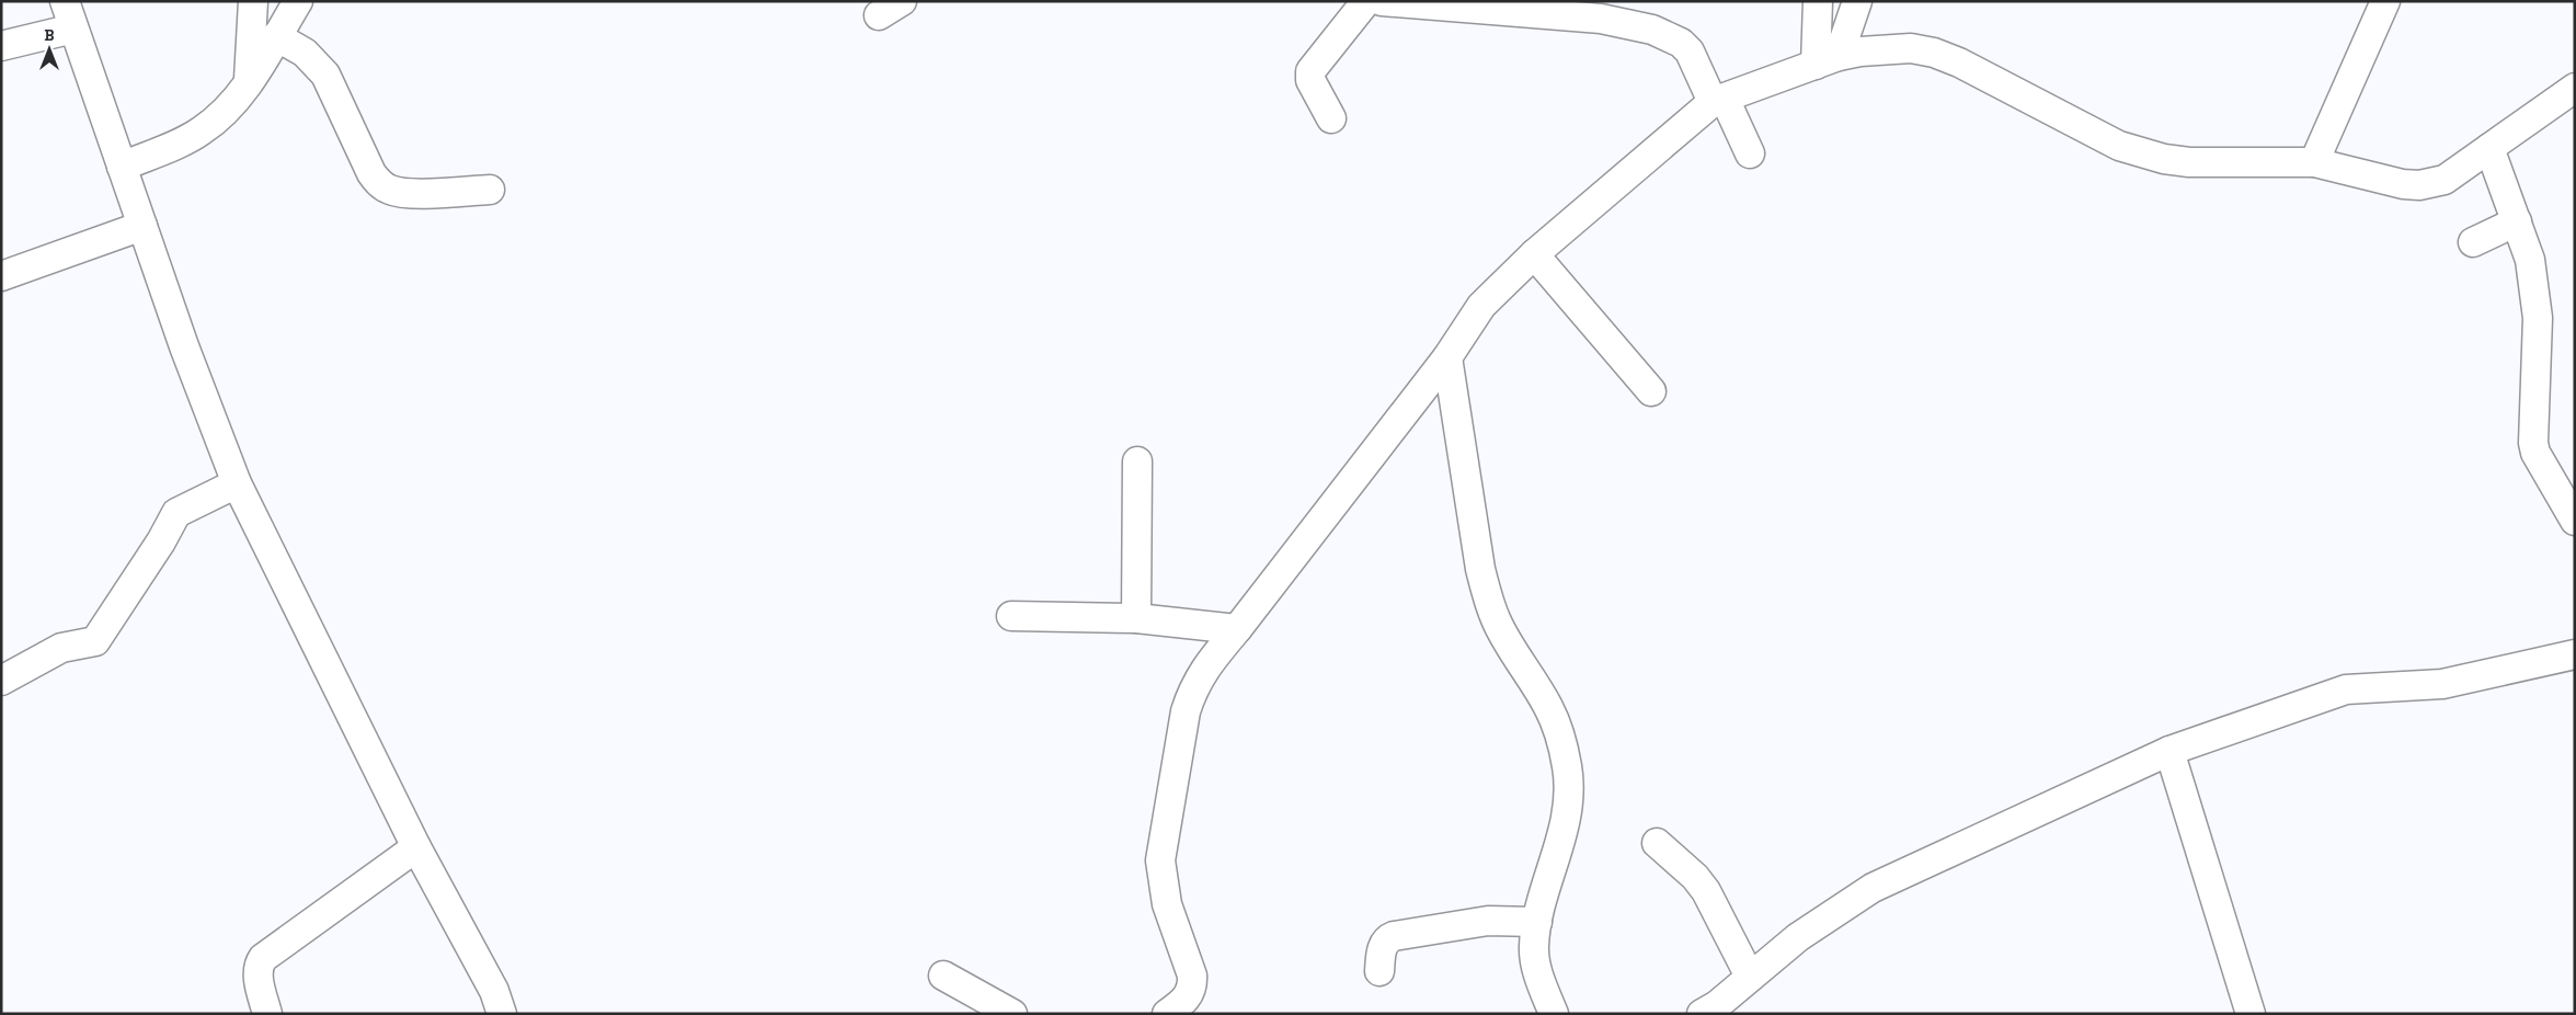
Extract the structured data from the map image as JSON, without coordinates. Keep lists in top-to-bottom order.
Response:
{
  "north": "top"
}
